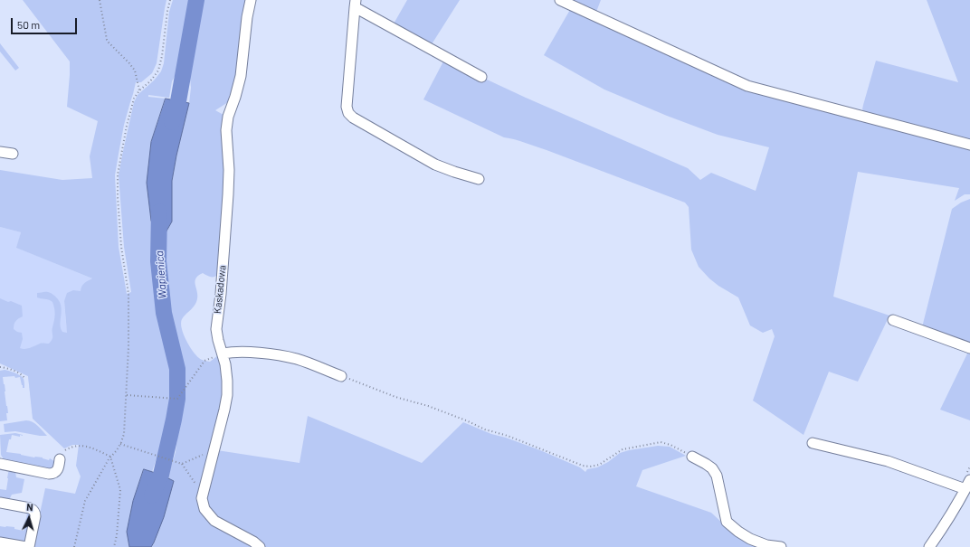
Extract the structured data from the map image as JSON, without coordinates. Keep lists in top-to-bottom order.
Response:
{
  "streets": {
    "street": ["Kaskadowa"]
  },
  "water": ["Wapienica"],
  "scale_bar": "50 m",
  "north": "top"
}
